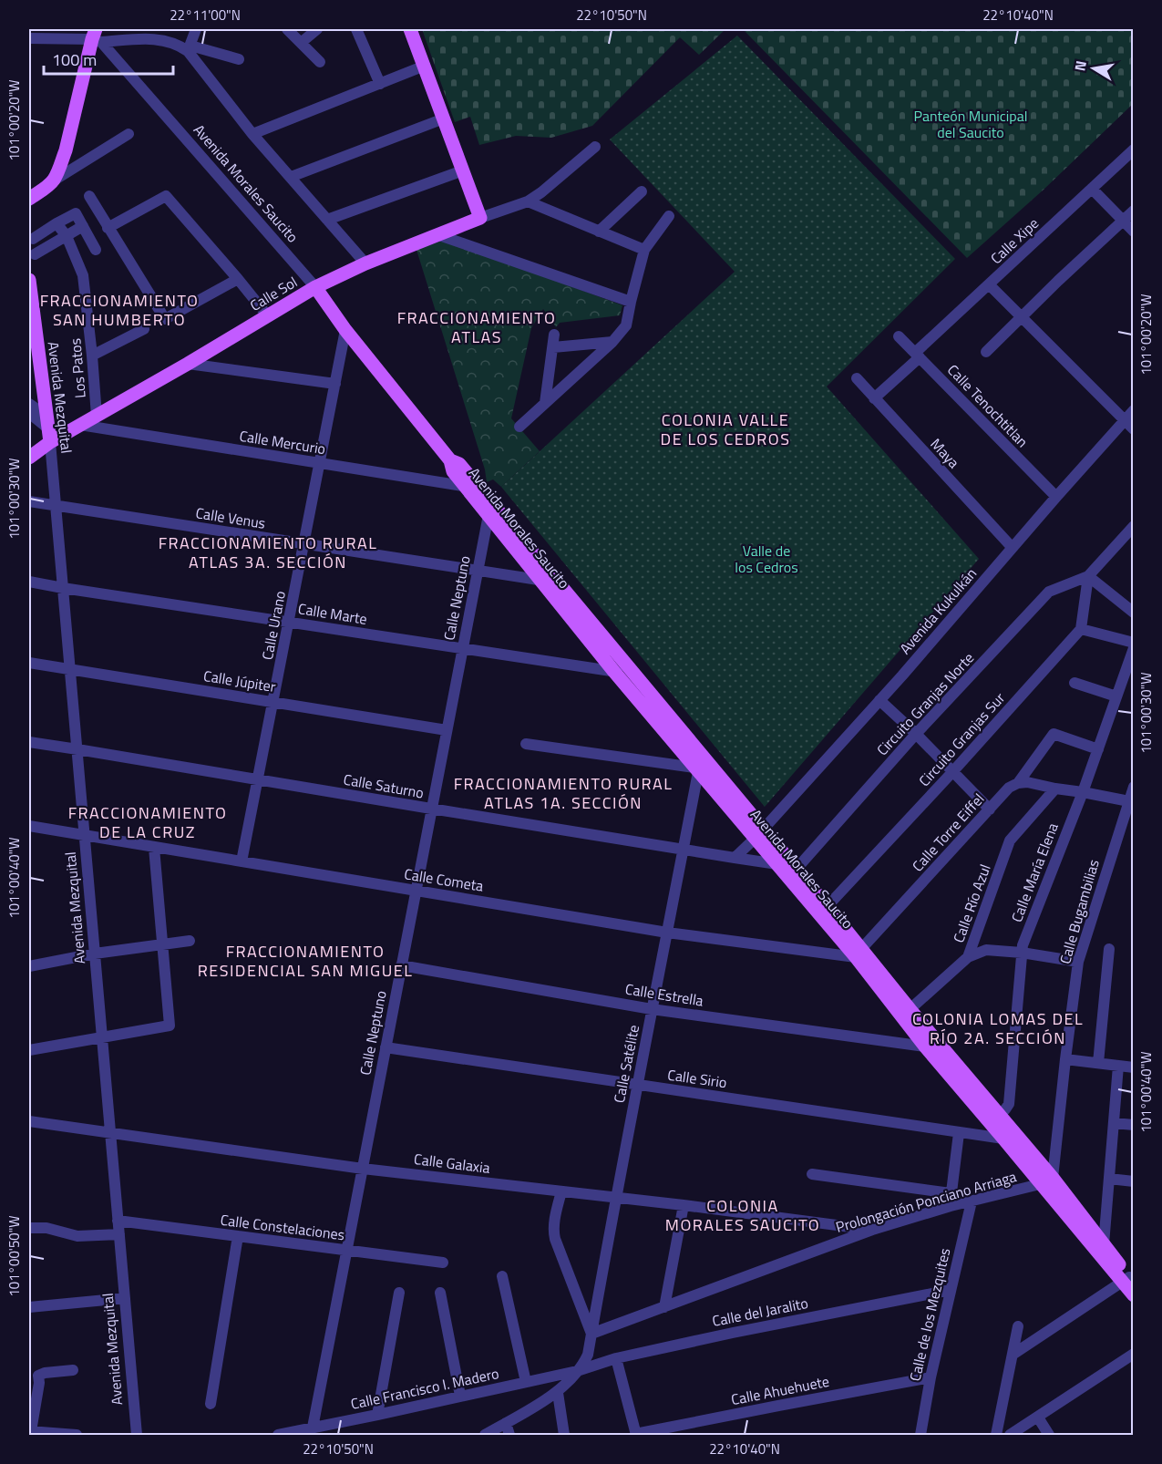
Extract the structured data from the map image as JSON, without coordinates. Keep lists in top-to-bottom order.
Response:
{
  "streets": {
    "main road": ["Avenida Morales Saucito", "Calle Sol", "Avenida Mezquital"],
    "street": [
      "Calle Xipe",
      "Los Patos",
      "Calle Tenochtitlan",
      "Calle Mercurio",
      "Maya",
      "Calle Venus",
      "Calle Neptuno",
      "Avenida Kukulkán",
      "Calle Marte",
      "Calle Urano",
      "Calle Júpiter",
      "Circuito Granjas Norte",
      "Circuito Granjas Sur",
      "Calle Saturno",
      "Calle Torre Eiffel",
      "Calle María Elena",
      "Calle Cometa",
      "Calle Río Azul",
      "Calle Bugambilias",
      "Calle Estrella",
      "Calle Satélite",
      "Calle Sirio",
      "Calle Galaxia",
      "Prolongación Ponciano Arriaga",
      "Calle Constelaciones",
      "Calle del Jaralito",
      "Calle de los Mezquites",
      "Calle Francisco I. Madero",
      "Calle Ahuehuete"
    ]
  },
  "crossings": [
    ["Avenida Morales Saucito", "Calle Sol"],
    ["Avenida Morales Saucito", "Calle Mercurio"],
    ["Avenida Morales Saucito", "Calle Venus"],
    ["Avenida Morales Saucito", "Calle Neptuno"],
    ["Avenida Morales Saucito", "Avenida Kukulkán"],
    ["Avenida Morales Saucito", "Calle Marte"],
    ["Avenida Morales Saucito", "Calle Urano"],
    ["Avenida Morales Saucito", "Circuito Granjas Norte"],
    ["Avenida Morales Saucito", "Circuito Granjas Sur"],
    ["Avenida Morales Saucito", "Calle Saturno"],
    ["Avenida Morales Saucito", "Calle Torre Eiffel"],
    ["Avenida Morales Saucito", "Calle María Elena"],
    ["Avenida Morales Saucito", "Calle Cometa"],
    ["Avenida Morales Saucito", "Calle Río Azul"],
    ["Avenida Morales Saucito", "Calle Bugambilias"],
    ["Avenida Morales Saucito", "Calle Estrella"],
    ["Avenida Morales Saucito", "Calle Satélite"],
    ["Avenida Morales Saucito", "Calle Sirio"],
    ["Avenida Morales Saucito", "Prolongación Ponciano Arriaga"],
    ["Calle Xipe", "Calle Tenochtitlan"],
    ["Calle Xipe", "Maya"],
    ["Calle Sol", "Los Patos"],
    ["Calle Sol", "Avenida Mezquital"],
    ["Calle Sol", "Calle Mercurio"],
    ["Avenida Mezquital", "Calle Venus"],
    ["Avenida Mezquital", "Calle Marte"],
    ["Avenida Mezquital", "Calle Júpiter"],
    ["Avenida Mezquital", "Calle Saturno"],
    ["Avenida Mezquital", "Calle Cometa"],
    ["Avenida Mezquital", "Calle Galaxia"],
    ["Avenida Mezquital", "Calle Constelaciones"],
    ["Calle Tenochtitlan", "Avenida Kukulkán"],
    ["Calle Mercurio", "Calle Urano"],
    ["Maya", "Avenida Kukulkán"],
    ["Calle Venus", "Calle Neptuno"],
    ["Calle Venus", "Calle Urano"],
    ["Calle Neptuno", "Calle Marte"],
    ["Calle Neptuno", "Calle Júpiter"],
    ["Calle Neptuno", "Calle Saturno"],
    ["Calle Neptuno", "Calle Cometa"],
    ["Calle Neptuno", "Calle Estrella"],
    ["Calle Neptuno", "Calle Sirio"],
    ["Calle Neptuno", "Calle Galaxia"],
    ["Calle Neptuno", "Calle Constelaciones"],
    ["Calle Neptuno", "Calle Francisco I. Madero"],
    ["Calle Marte", "Calle Urano"],
    ["Calle Urano", "Calle Júpiter"],
    ["Calle Urano", "Calle Saturno"],
    ["Calle Urano", "Calle Cometa"],
    ["Calle Saturno", "Calle Satélite"],
    ["Calle Torre Eiffel", "Calle María Elena"],
    ["Calle Torre Eiffel", "Calle Cometa"],
    ["Calle Cometa", "Calle Satélite"],
    ["Calle Bugambilias", "Prolongación Ponciano Arriaga"],
    ["Calle Estrella", "Calle Satélite"],
    ["Calle Satélite", "Calle Sirio"],
    ["Calle Satélite", "Calle Galaxia"],
    ["Calle Satélite", "Prolongación Ponciano Arriaga"],
    ["Calle Satélite", "Calle del Jaralito"],
    ["Calle Satélite", "Calle Francisco I. Madero"],
    ["Calle Galaxia", "Prolongación Ponciano Arriaga"],
    ["Prolongación Ponciano Arriaga", "Calle de los Mezquites"],
    ["Calle del Jaralito", "Calle de los Mezquites"],
    ["Calle del Jaralito", "Calle Francisco I. Madero"],
    ["Calle de los Mezquites", "Calle Ahuehuete"]
  ],
  "districts": [
    "FRACCIONAMIENTO SAN HUMBERTO",
    "FRACCIONAMIENTO ATLAS",
    "COLONIA VALLE DE LOS CEDROS",
    "FRACCIONAMIENTO RURAL ATLAS 3A. SECCIÓN",
    "FRACCIONAMIENTO RURAL ATLAS 1A. SECCIÓN",
    "FRACCIONAMIENTO DE LA CRUZ",
    "FRACCIONAMIENTO RESIDENCIAL SAN MIGUEL",
    "COLONIA LOMAS DEL RÍO 2A. SECCIÓN",
    "COLONIA MORALES SAUCITO"
  ],
  "parks": ["Panteón Municipal del Saucito", "Valle de los Cedros"],
  "scale_bar": "100 m",
  "north": "left",
  "coordinates": [
    "22°11'00\"N",
    "22°10'50\"N",
    "22°10'40\"N",
    "101°00'20\"W",
    "101°00'30\"W",
    "101°00'40\"W",
    "101°00'50\"W"
  ]
}
